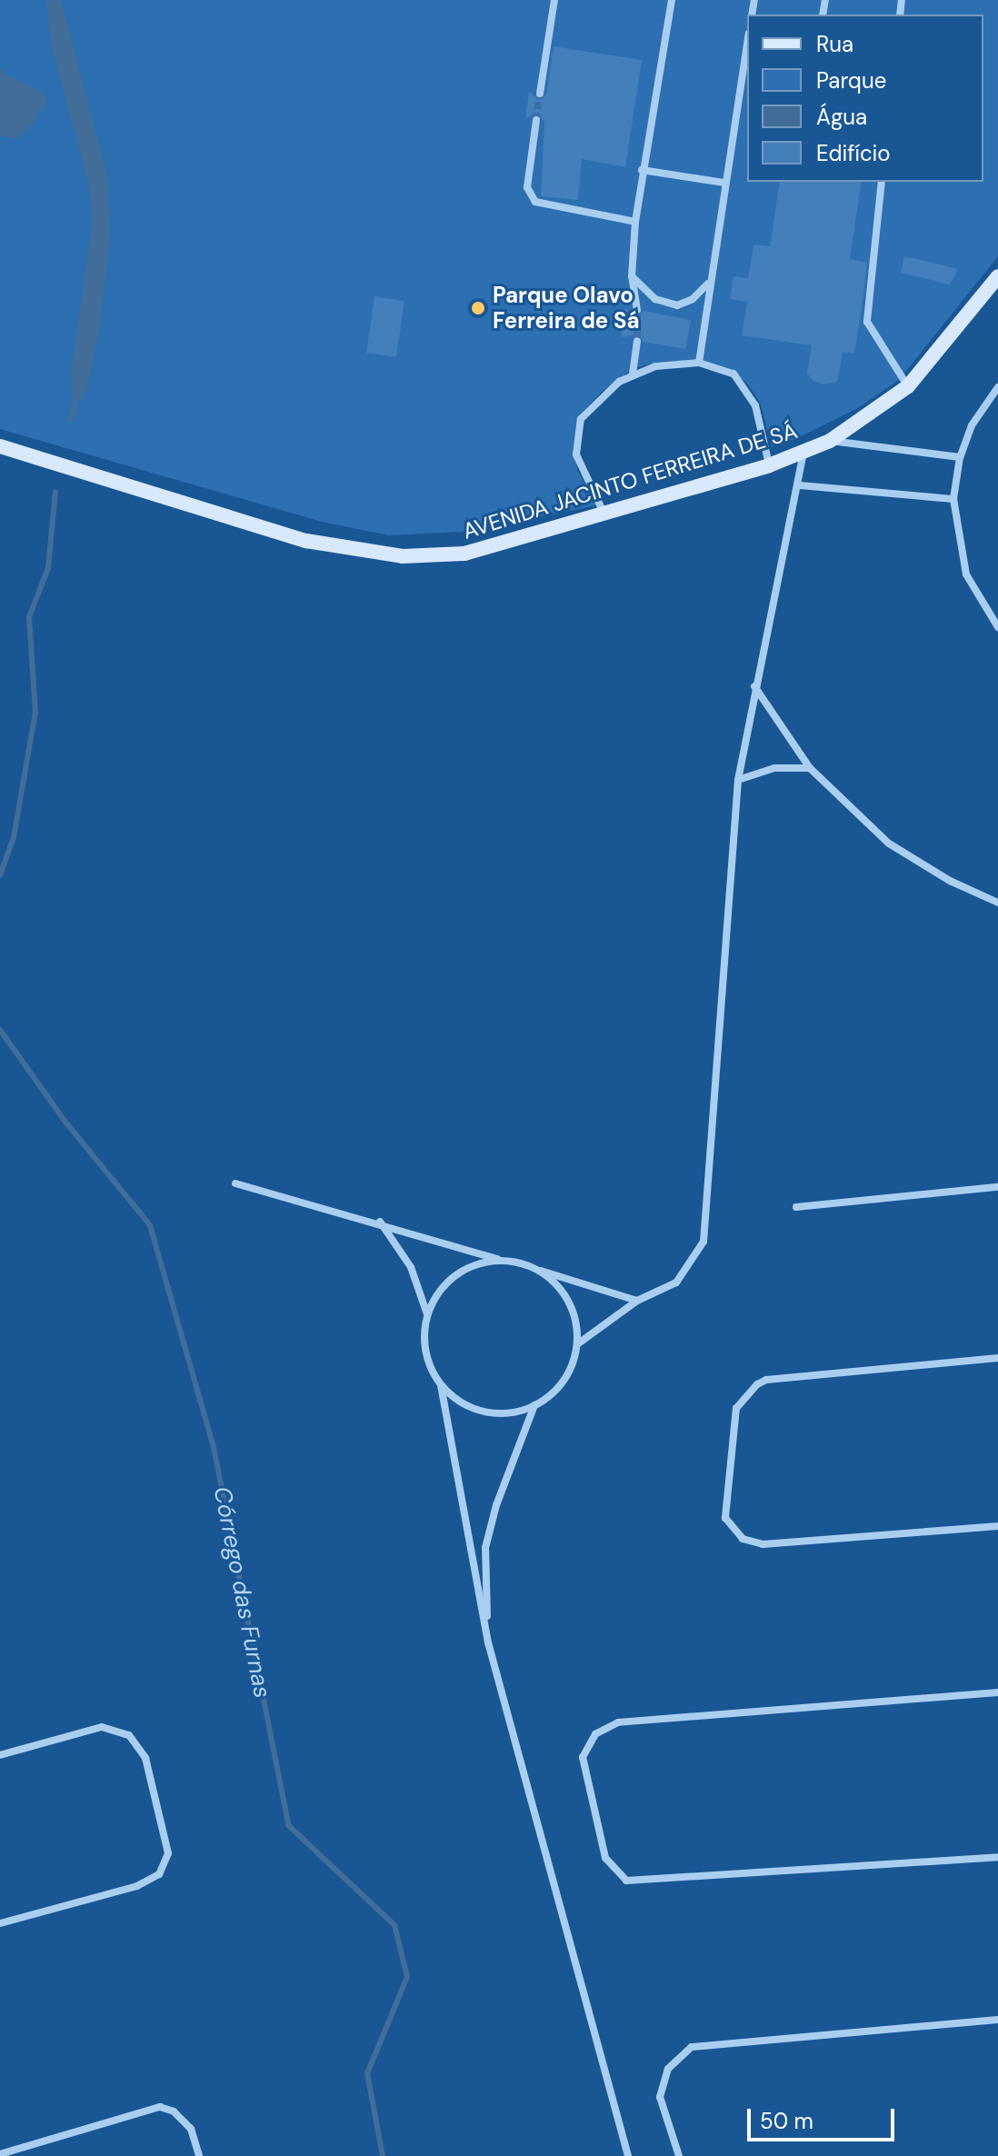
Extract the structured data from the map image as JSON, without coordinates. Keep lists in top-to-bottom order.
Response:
{
  "streets": {
    "main road": ["AVENIDA JACINTO FERREIRA DE SÁ"]
  },
  "water": ["Córrego das Furnas"],
  "places": ["Parque Olavo Ferreira de Sá"],
  "legend": [
    "Rua",
    "Parque",
    "Água",
    "Edifício"
  ],
  "scale_bar": "50 m"
}
